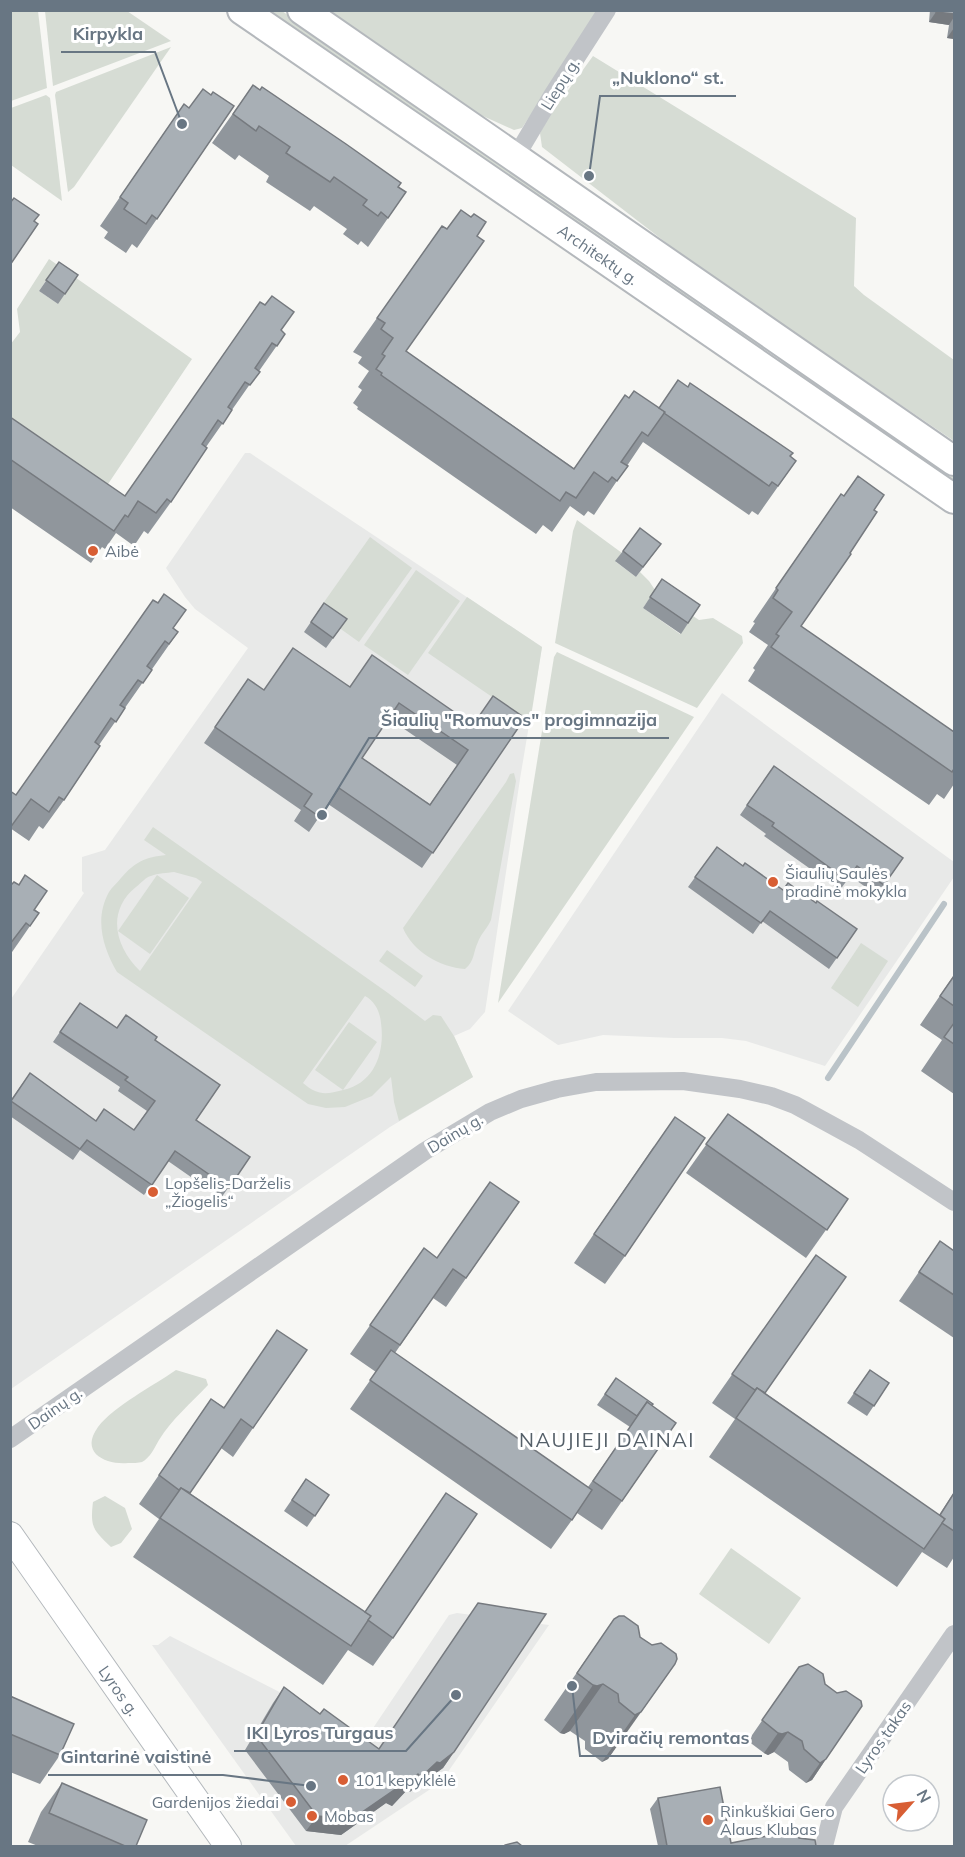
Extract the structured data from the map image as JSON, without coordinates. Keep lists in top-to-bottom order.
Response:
{
  "streets": {
    "main road": ["Architektų g."],
    "street": [
      "Liepų g.",
      "Dainų g.",
      "Lyros g.",
      "Lyros takas"
    ]
  },
  "crossings": [
    ["Liepų g.", "Architektų g."]
  ],
  "districts": ["NAUJIEJI DAINAI"],
  "places": [
    "Kirpykla",
    "„Nuklono“ st.",
    "Aibė",
    "Šiaulių \"Romuvos\" progimnazija",
    "Šiaulių Saulės pradinė mokykla",
    "Lopšelis-Darželis „Žiogelis“",
    "Dviračių remontas",
    "IKI Lyros Turgaus",
    "101 kepyklėlė",
    "Gintarinė vaistinė",
    "Gardenijos žiedai",
    "Mobas",
    "Rinkuškiai Gero Alaus Klubas"
  ],
  "north": "top right"
}
